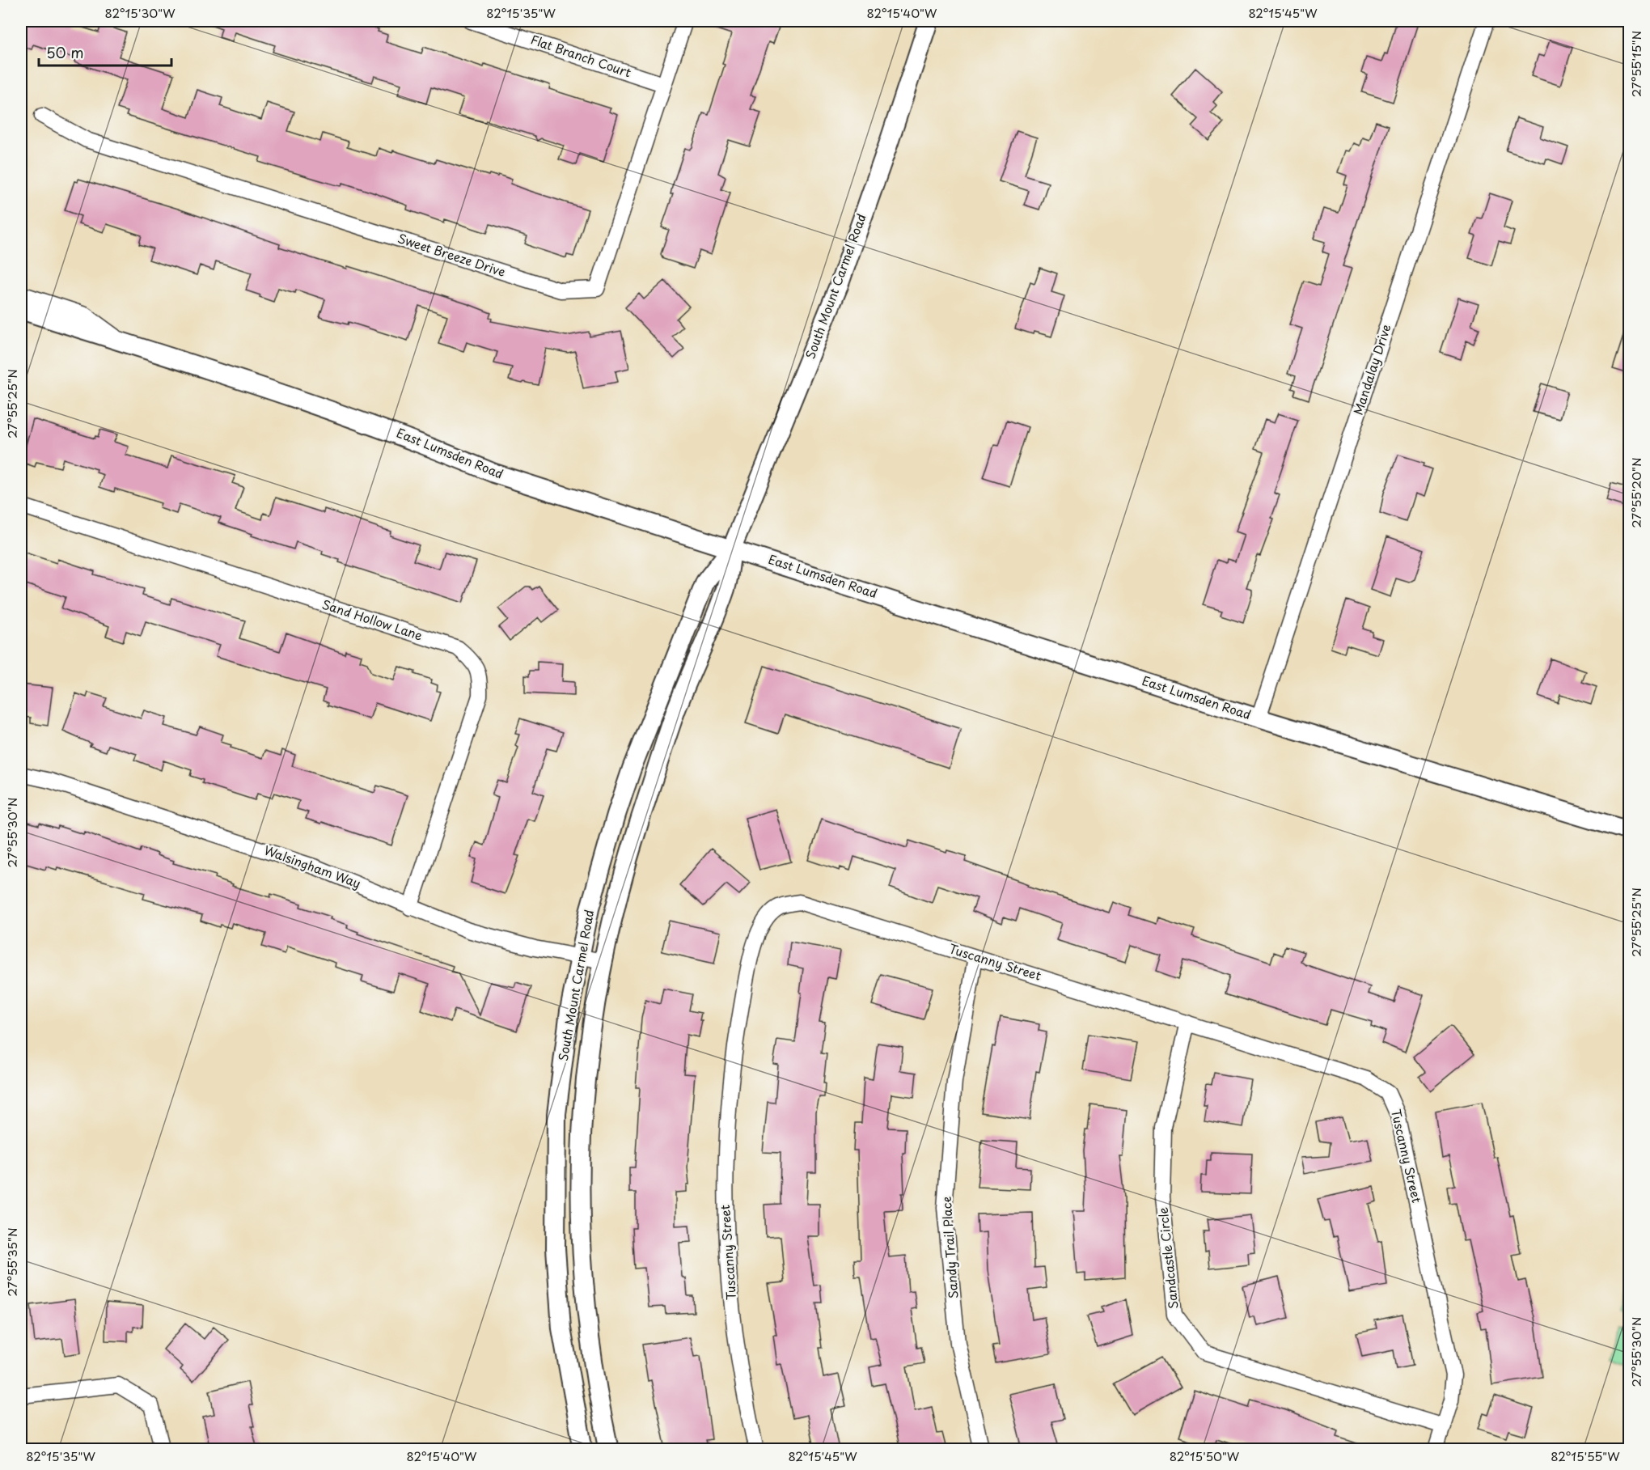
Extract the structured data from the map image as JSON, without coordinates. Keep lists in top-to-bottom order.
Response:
{
  "streets": {
    "street": [
      "Flat Branch Court",
      "Sweet Breeze Drive",
      "South Mount Carmel Road",
      "Mandalay Drive",
      "East Lumsden Road",
      "Sand Hollow Lane",
      "Walsingham Way",
      "Tuscanny Street",
      "Sandy Trail Place",
      "Sandcastle Circle"
    ]
  },
  "crossings": [
    ["Flat Branch Court", "Sweet Breeze Drive"],
    ["South Mount Carmel Road", "East Lumsden Road"],
    ["South Mount Carmel Road", "Walsingham Way"],
    ["Mandalay Drive", "East Lumsden Road"],
    ["Sand Hollow Lane", "Walsingham Way"],
    ["Tuscanny Street", "Sandy Trail Place"],
    ["Tuscanny Street", "Sandcastle Circle"]
  ],
  "scale_bar": "50 m",
  "coordinates": [
    "82°15'30\"W",
    "82°15'35\"W",
    "82°15'40\"W",
    "82°15'45\"W",
    "27°55'15\"N",
    "27°55'25\"N",
    "27°55'20\"N",
    "27°55'30\"N",
    "27°55'35\"N",
    "82°15'50\"W",
    "82°15'55\"W"
  ]
}
